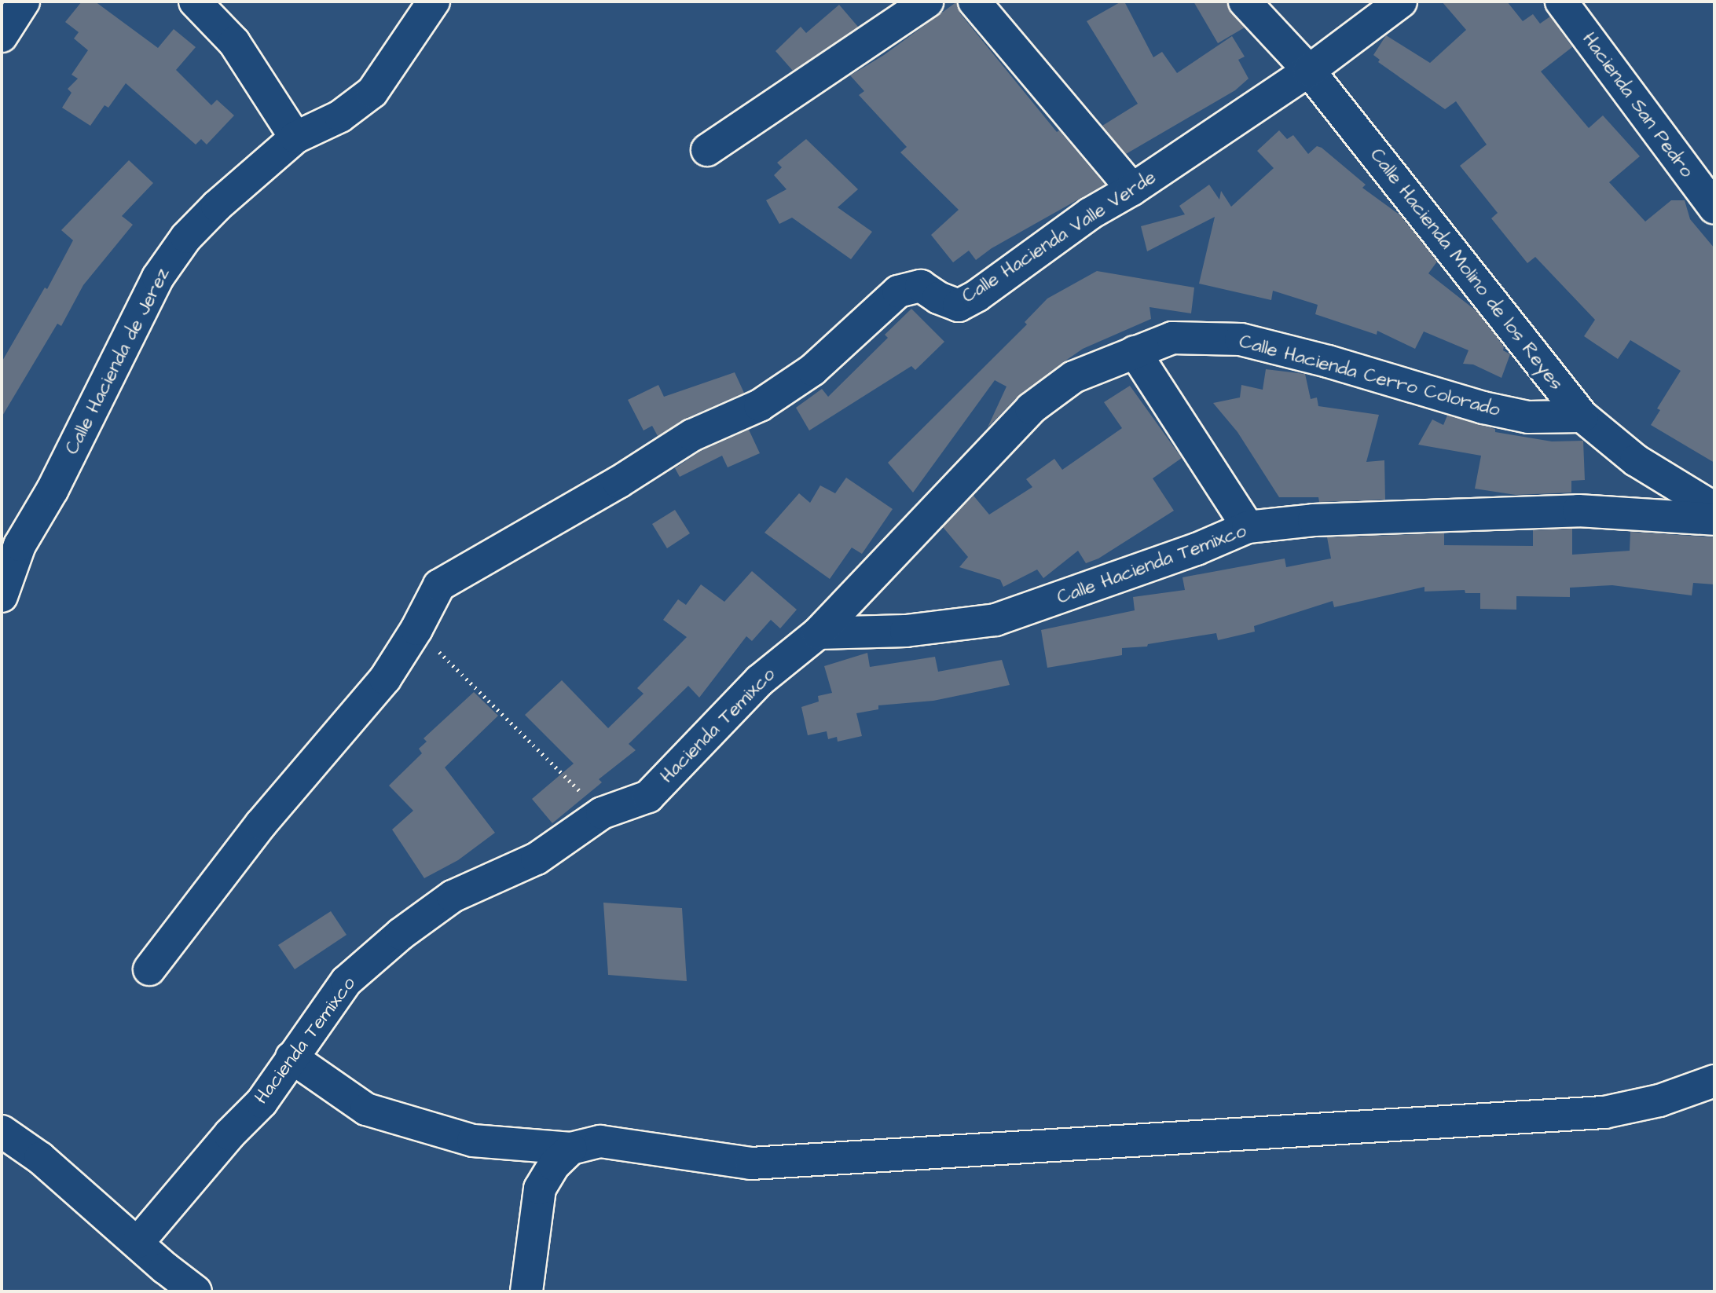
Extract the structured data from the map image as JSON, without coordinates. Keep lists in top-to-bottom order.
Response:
{
  "streets": {
    "street": [
      "Hacienda San Pedro",
      "Calle Hacienda Valle Verde",
      "Calle Hacienda Molino de los Reyes",
      "Calle Hacienda de Jerez",
      "Calle Hacienda Cerro Colorado",
      "Calle Hacienda Temixco",
      "Hacienda Temixco"
    ]
  },
  "crossings": [
    ["Calle Hacienda Valle Verde", "Calle Hacienda Molino de los Reyes"],
    ["Calle Hacienda Molino de los Reyes", "Calle Hacienda Cerro Colorado"],
    ["Calle Hacienda Cerro Colorado", "Calle Hacienda Temixco"],
    ["Calle Hacienda Cerro Colorado", "Hacienda Temixco"],
    ["Calle Hacienda Temixco", "Hacienda Temixco"]
  ]
}
